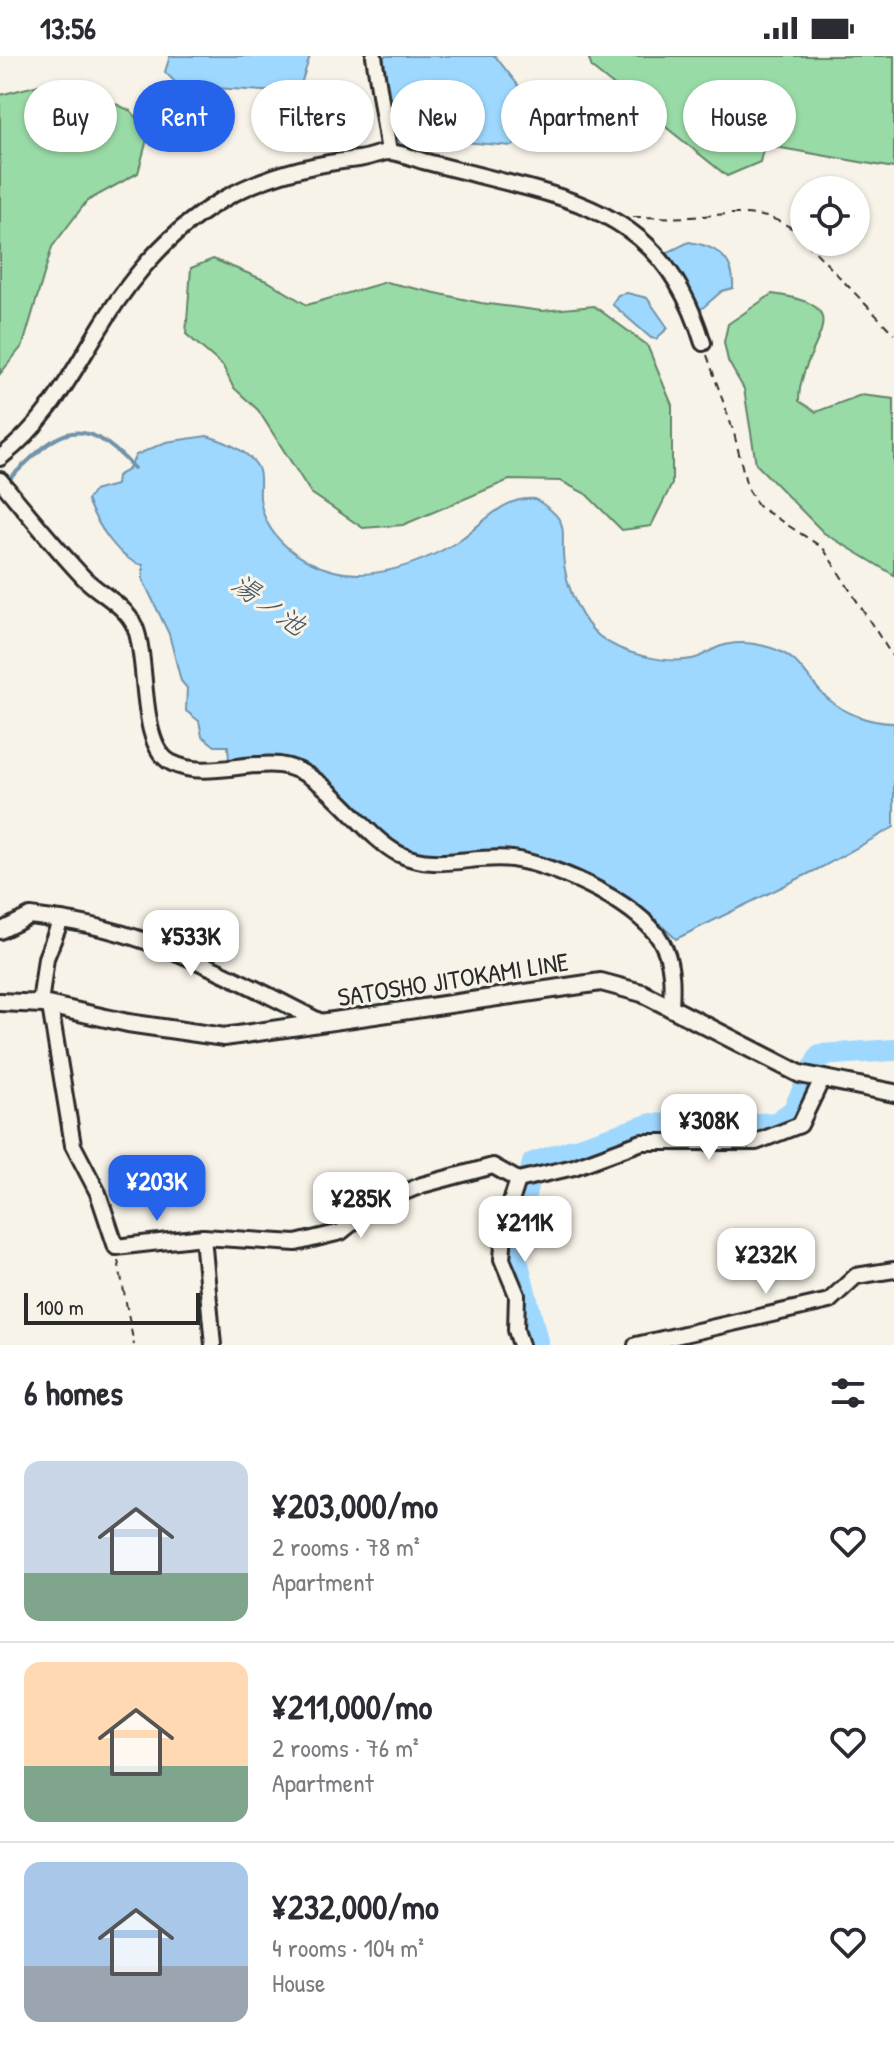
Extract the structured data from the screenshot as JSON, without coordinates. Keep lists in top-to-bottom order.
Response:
{
  "streets": {
    "main road": ["SATOSHO JITOKAMI LINE"]
  },
  "water": ["湯ノ池"],
  "scale_bar": "100 m",
  "page": {
    "status": "13:56",
    "chip": [
      "Buy",
      "Rent",
      "Filters",
      "New",
      "Apartment",
      "House"
    ],
    "price": [
      "¥533K",
      "¥308K",
      "¥203K",
      "¥285K",
      "¥211K",
      "¥232K"
    ],
    "scale": "100 m",
    "heading": "6 homes",
    "list": [
      {
        "name": "¥203,000/mo",
        "note": "2 rooms · 78 m² · Apartment"
      },
      {
        "name": "¥211,000/mo",
        "note": "2 rooms · 76 m² · Apartment"
      },
      {
        "name": "¥232,000/mo",
        "note": "4 rooms · 104 m² · House"
      }
    ]
  }
}
